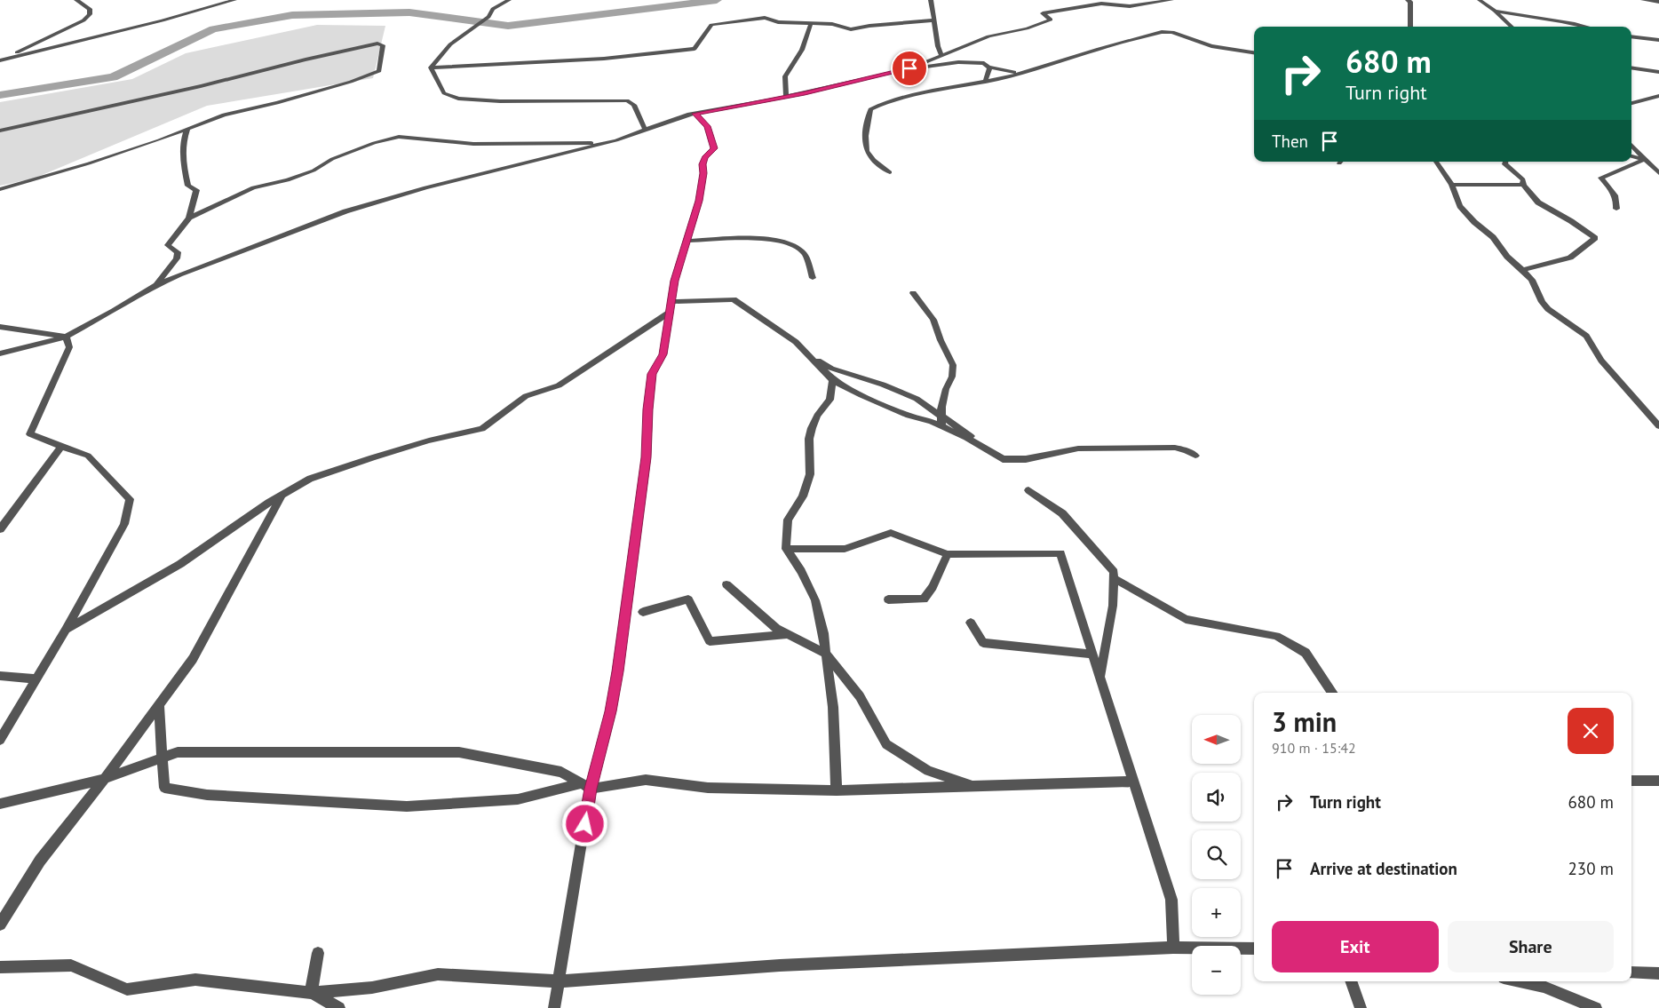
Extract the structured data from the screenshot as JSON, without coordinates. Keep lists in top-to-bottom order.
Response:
{
  "north": "left",
  "page": {
    "turn": ["680 m", "Turn right"],
    "then": "Then",
    "heading": ["3 min", "910 m · 15:42"],
    "map_buttons": ["+", "−"],
    "list": [
      {
        "name": "Turn right",
        "value": "680 m"
      },
      {
        "name": "Arrive at destination",
        "value": "230 m"
      }
    ],
    "buttons": ["Exit", "Share"]
  }
}
